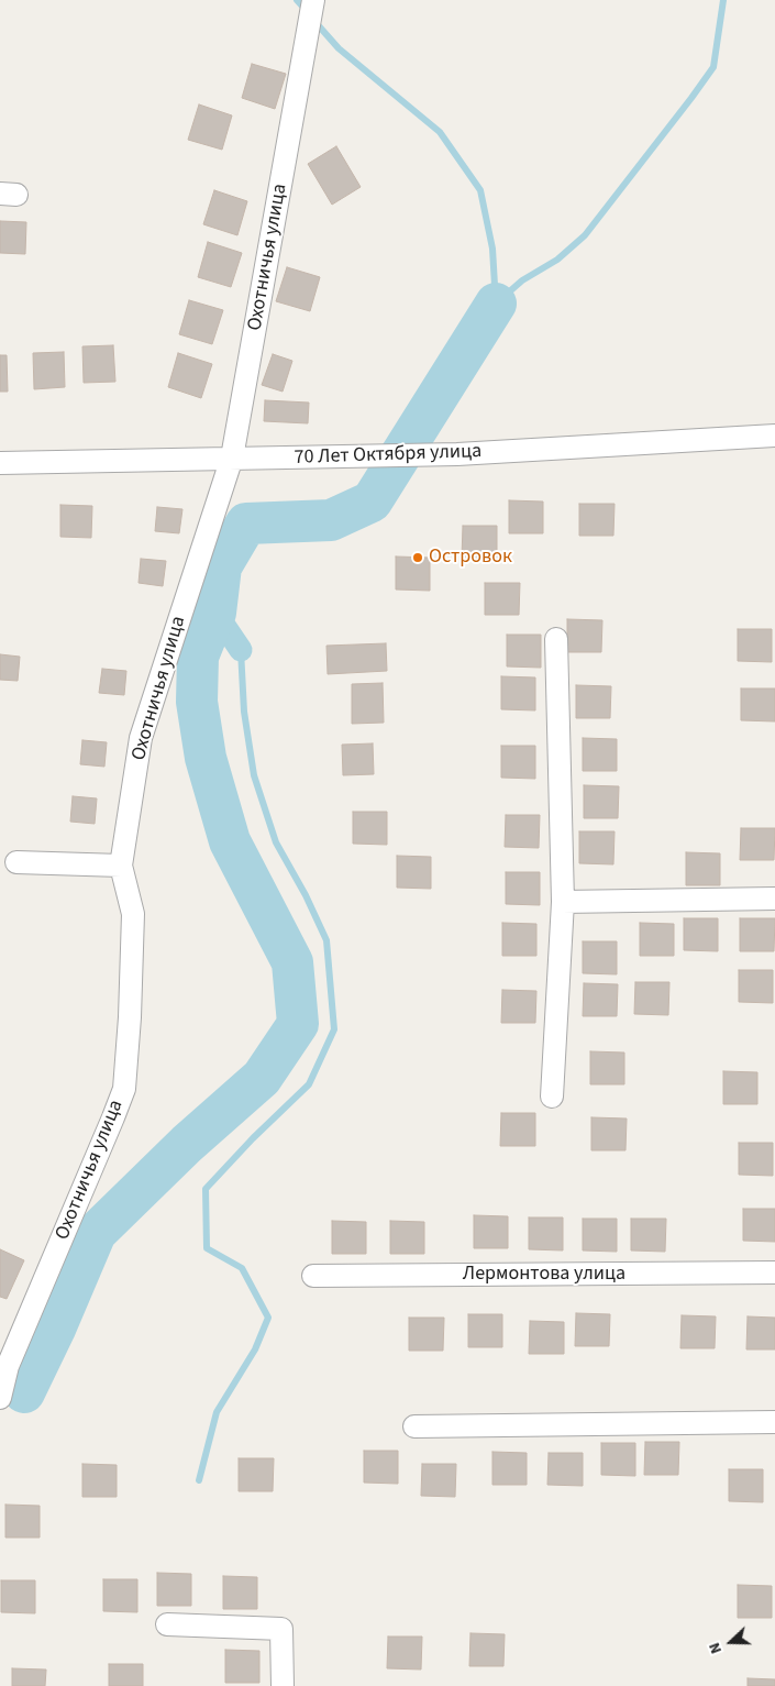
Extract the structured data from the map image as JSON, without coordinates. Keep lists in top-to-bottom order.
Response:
{
  "streets": {
    "street": ["Охотничья улица", "70 Лет Октября улица", "Лермонтова улица"]
  },
  "crossings": [
    ["Охотничья улица", "70 Лет Октября улица"]
  ],
  "places": ["Островок"],
  "north": "left"
}
